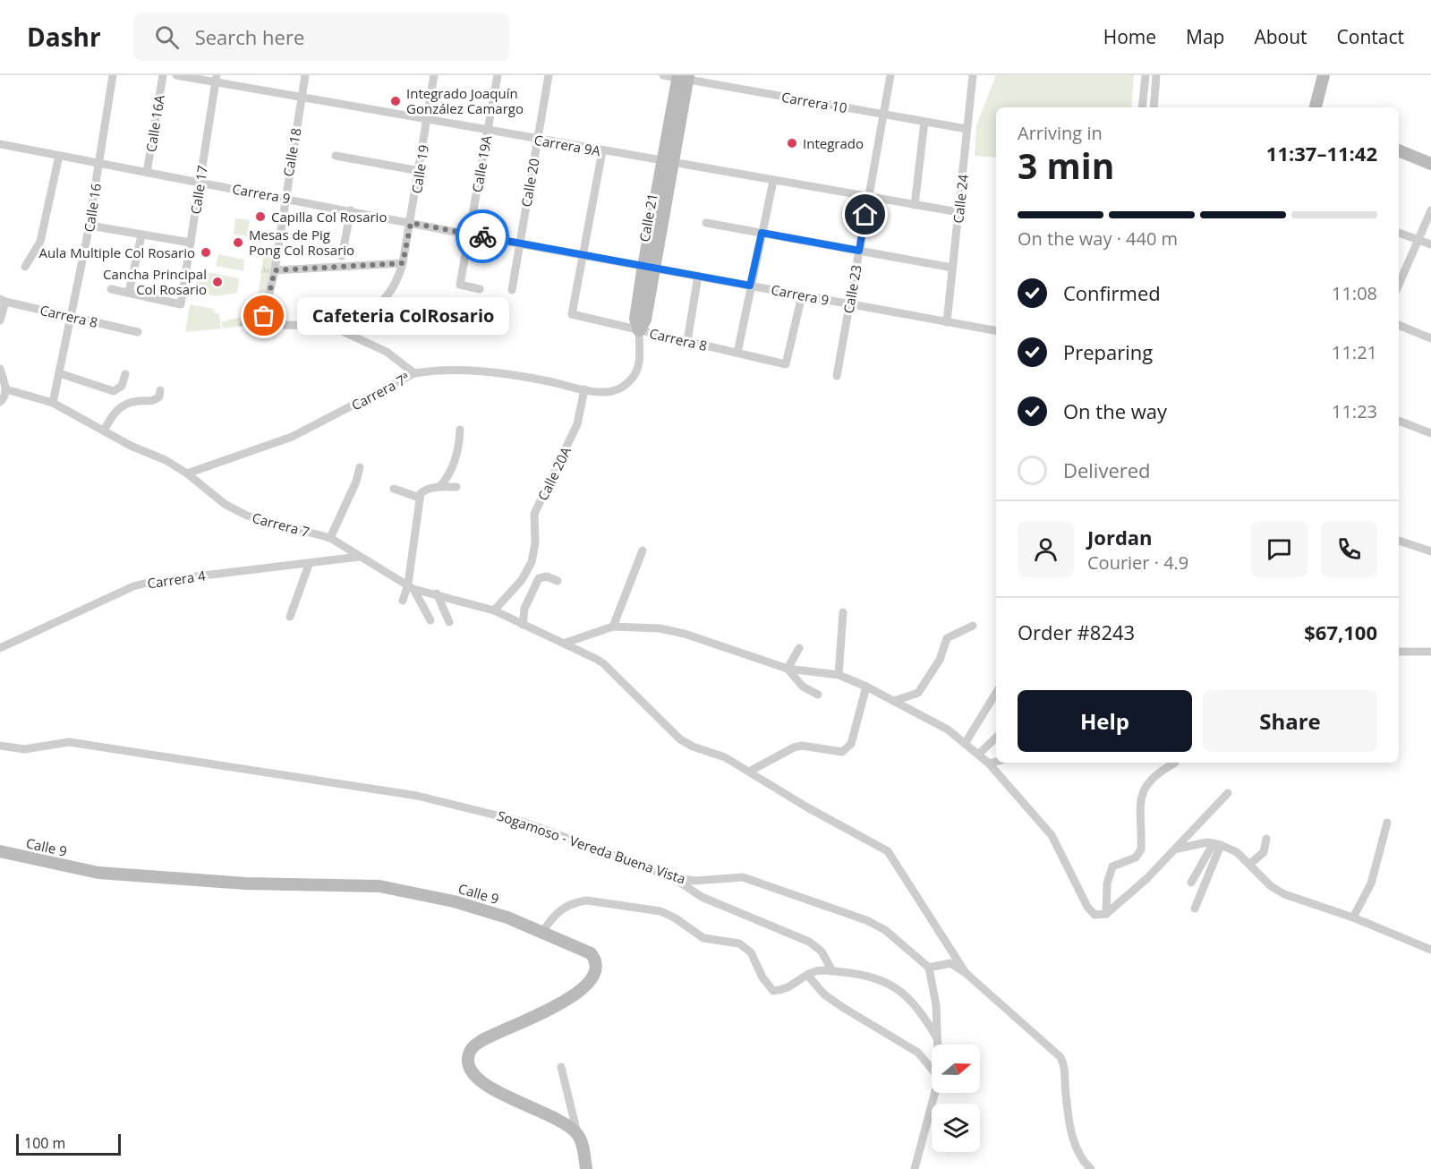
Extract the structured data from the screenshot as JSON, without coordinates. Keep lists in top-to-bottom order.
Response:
{
  "streets": {
    "street": [
      "Carrera 10",
      "Calle 16A",
      "Carrera 9A",
      "Calle 18",
      "Calle 19A",
      "Calle 19",
      "Calle 20",
      "Calle 17",
      "Carrera 9",
      "Calle 24",
      "Calle 16",
      "Calle 21",
      "Calle 23",
      "Carrera 8",
      "Carrera 7ª",
      "Calle 20A",
      "Carrera 7",
      "Carrera 4",
      "Calle 9",
      "Sogamoso - Vereda Buena Vista"
    ]
  },
  "crossings": [
    ["Carrera 10", "Calle 24"],
    ["Carrera 10", "Calle 21"],
    ["Carrera 10", "Calle 23"],
    ["Calle 16A", "Carrera 9"],
    ["Carrera 9A", "Calle 18"],
    ["Carrera 9A", "Calle 19A"],
    ["Carrera 9A", "Calle 19"],
    ["Carrera 9A", "Calle 20"],
    ["Carrera 9A", "Calle 17"],
    ["Carrera 9A", "Calle 24"],
    ["Carrera 9A", "Calle 21"],
    ["Carrera 9A", "Calle 23"],
    ["Calle 18", "Carrera 9"],
    ["Calle 19A", "Carrera 9"],
    ["Calle 19", "Carrera 9"],
    ["Calle 20", "Carrera 9"],
    ["Calle 17", "Carrera 9"],
    ["Carrera 9", "Calle 24"],
    ["Carrera 9", "Calle 16"],
    ["Carrera 9", "Calle 21"],
    ["Carrera 9", "Calle 23"],
    ["Carrera 9", "Carrera 8"],
    ["Calle 16", "Carrera 8"],
    ["Calle 16", "Carrera 7"],
    ["Calle 21", "Carrera 8"],
    ["Calle 21", "Carrera 7ª"],
    ["Carrera 8", "Carrera 7ª"],
    ["Carrera 7ª", "Calle 20A"],
    ["Carrera 7ª", "Carrera 7"],
    ["Calle 20A", "Carrera 7"],
    ["Carrera 7", "Carrera 4"]
  ],
  "places": [
    "Integrado Joaquín González Camargo",
    "Integrado",
    "Capilla Col Rosario",
    "Mesas de Pig Pong Col Rosario",
    "Aula Multiple Col Rosario",
    "Cancha Principal Col Rosario",
    "Cafeteria ColRosario"
  ],
  "scale_bar": "100 m",
  "north": "right",
  "page": {
    "header": "Dashr",
    "search": "Search here",
    "nav": [
      "Home",
      "Map",
      "About",
      "Contact"
    ],
    "heading": ["3 min", "Arriving in", "11:37–11:42"],
    "panel": [
      "Jordan",
      "Courier · 4.9",
      "Order #8243",
      "$67,100"
    ],
    "bar": "On the way · 440 m",
    "list": [
      ["Confirmed", "11:08"],
      ["Preparing", "11:21"],
      ["On the way", "11:23"],
      "Delivered"
    ],
    "bubble": "Cafeteria ColRosario",
    "buttons": ["Help", "Share"],
    "scale": "100 m"
  }
}
